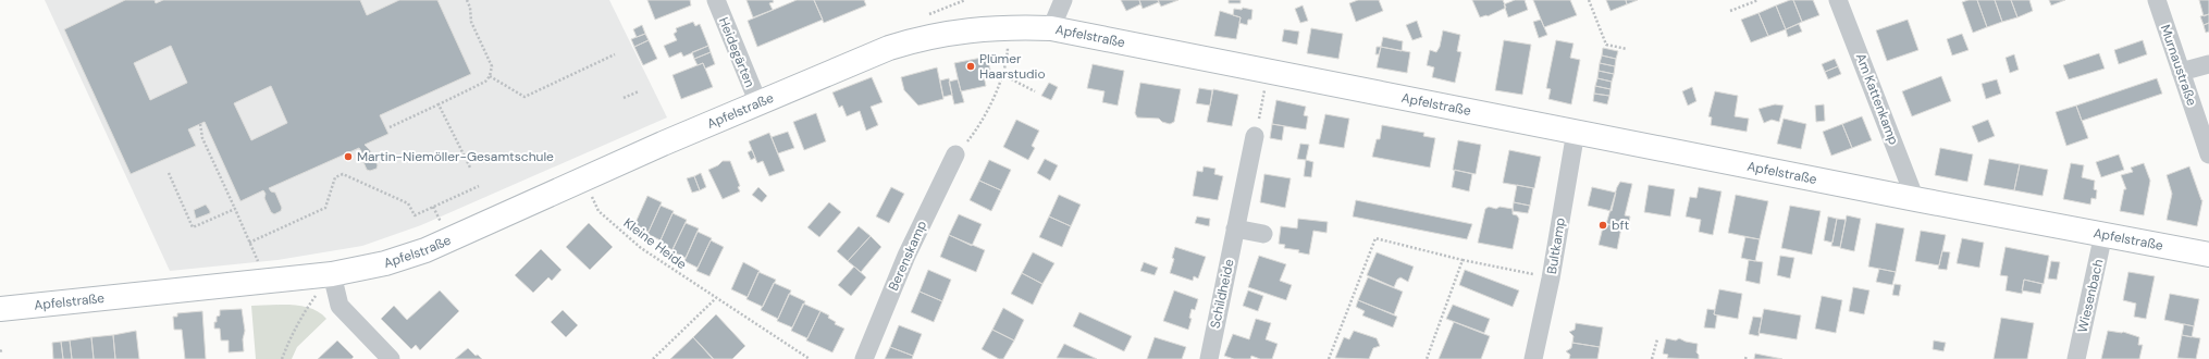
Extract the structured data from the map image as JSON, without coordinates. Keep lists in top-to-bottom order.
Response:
{
  "streets": {
    "street": [
      "Apfelstraße",
      "Heidegärten",
      "Murnaustraße",
      "Am Kattenkamp",
      "Bultkamp",
      "Berenskamp",
      "Schildheide",
      "Wiesenbach"
    ],
    "path": ["Kleine Heide"]
  },
  "crossings": [
    ["Apfelstraße", "Heidegärten"],
    ["Apfelstraße", "Am Kattenkamp"],
    ["Apfelstraße", "Bultkamp"],
    ["Apfelstraße", "Wiesenbach"]
  ],
  "places": ["Plümer Haarstudio", "Martin-Niemöller-Gesamtschule", "bft"]
}
